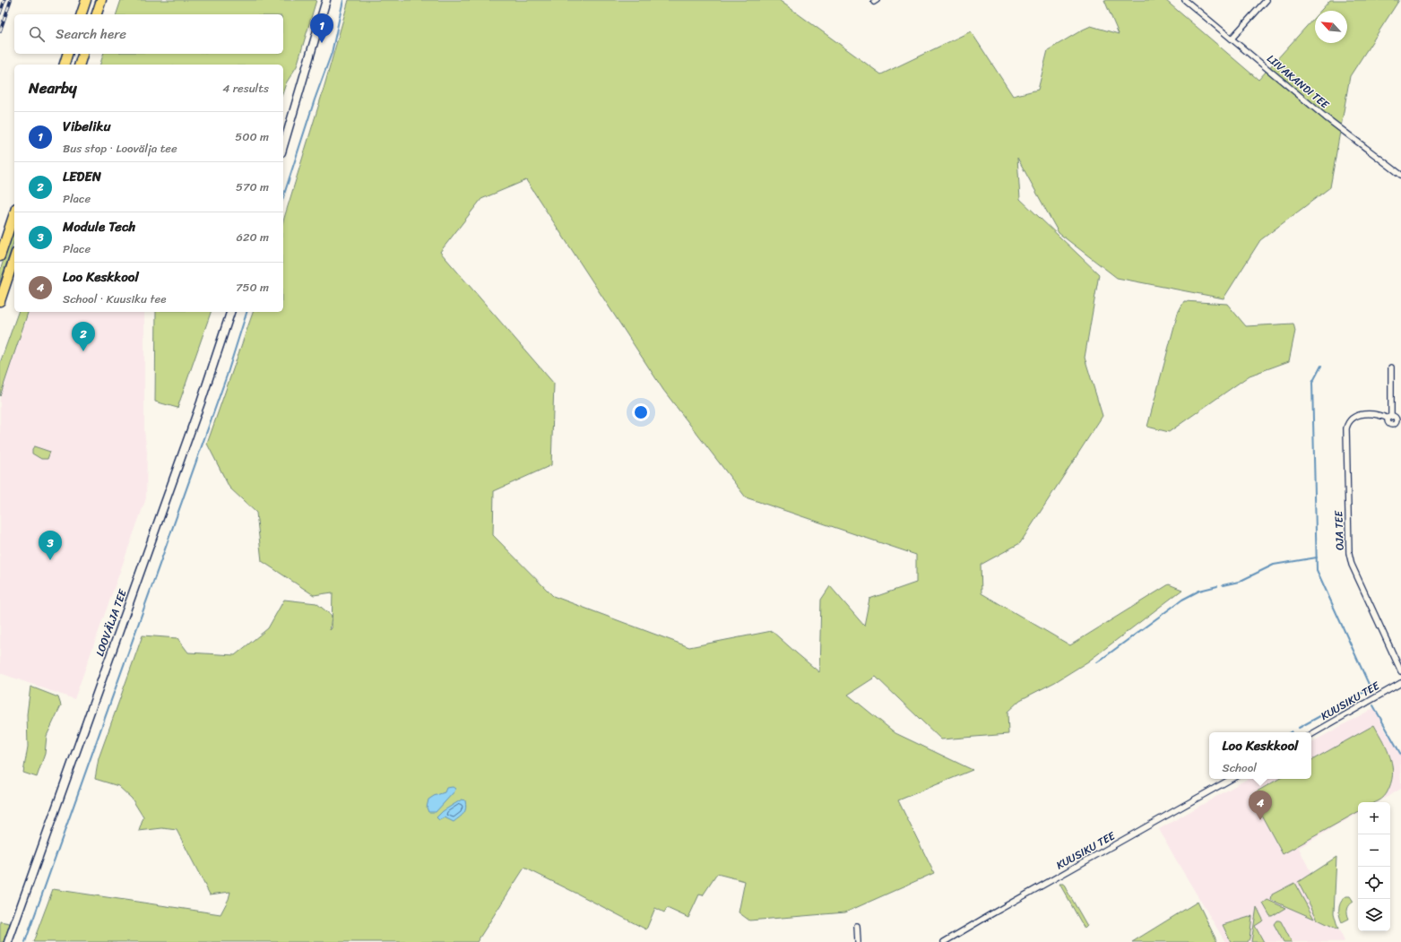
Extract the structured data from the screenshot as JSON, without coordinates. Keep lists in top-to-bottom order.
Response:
{
  "streets": {
    "street": [
      "LIIVAKANDI TEE",
      "OJA TEE",
      "LOOVÄLJA TEE",
      "KUUSIKU TEE"
    ]
  },
  "north": "top left",
  "page": {
    "pins": [
      "1",
      "2",
      "3",
      "4"
    ],
    "search": "Search here",
    "heading": ["Nearby", "4 results"],
    "list": [
      {
        "mark": "1",
        "name": "Vibeliku",
        "note": "Bus stop · Loovälja tee",
        "value": "500 m"
      },
      {
        "mark": "2",
        "name": "LEDEN",
        "note": "Place",
        "value": "570 m"
      },
      {
        "mark": "3",
        "name": "Module Tech",
        "note": "Place",
        "value": "620 m"
      },
      {
        "mark": "4",
        "name": "Loo Keskkool",
        "note": "School · Kuusiku tee",
        "value": "750 m"
      }
    ],
    "popup": ["Loo Keskkool", "School"],
    "map_buttons": ["+", "−"]
  }
}
